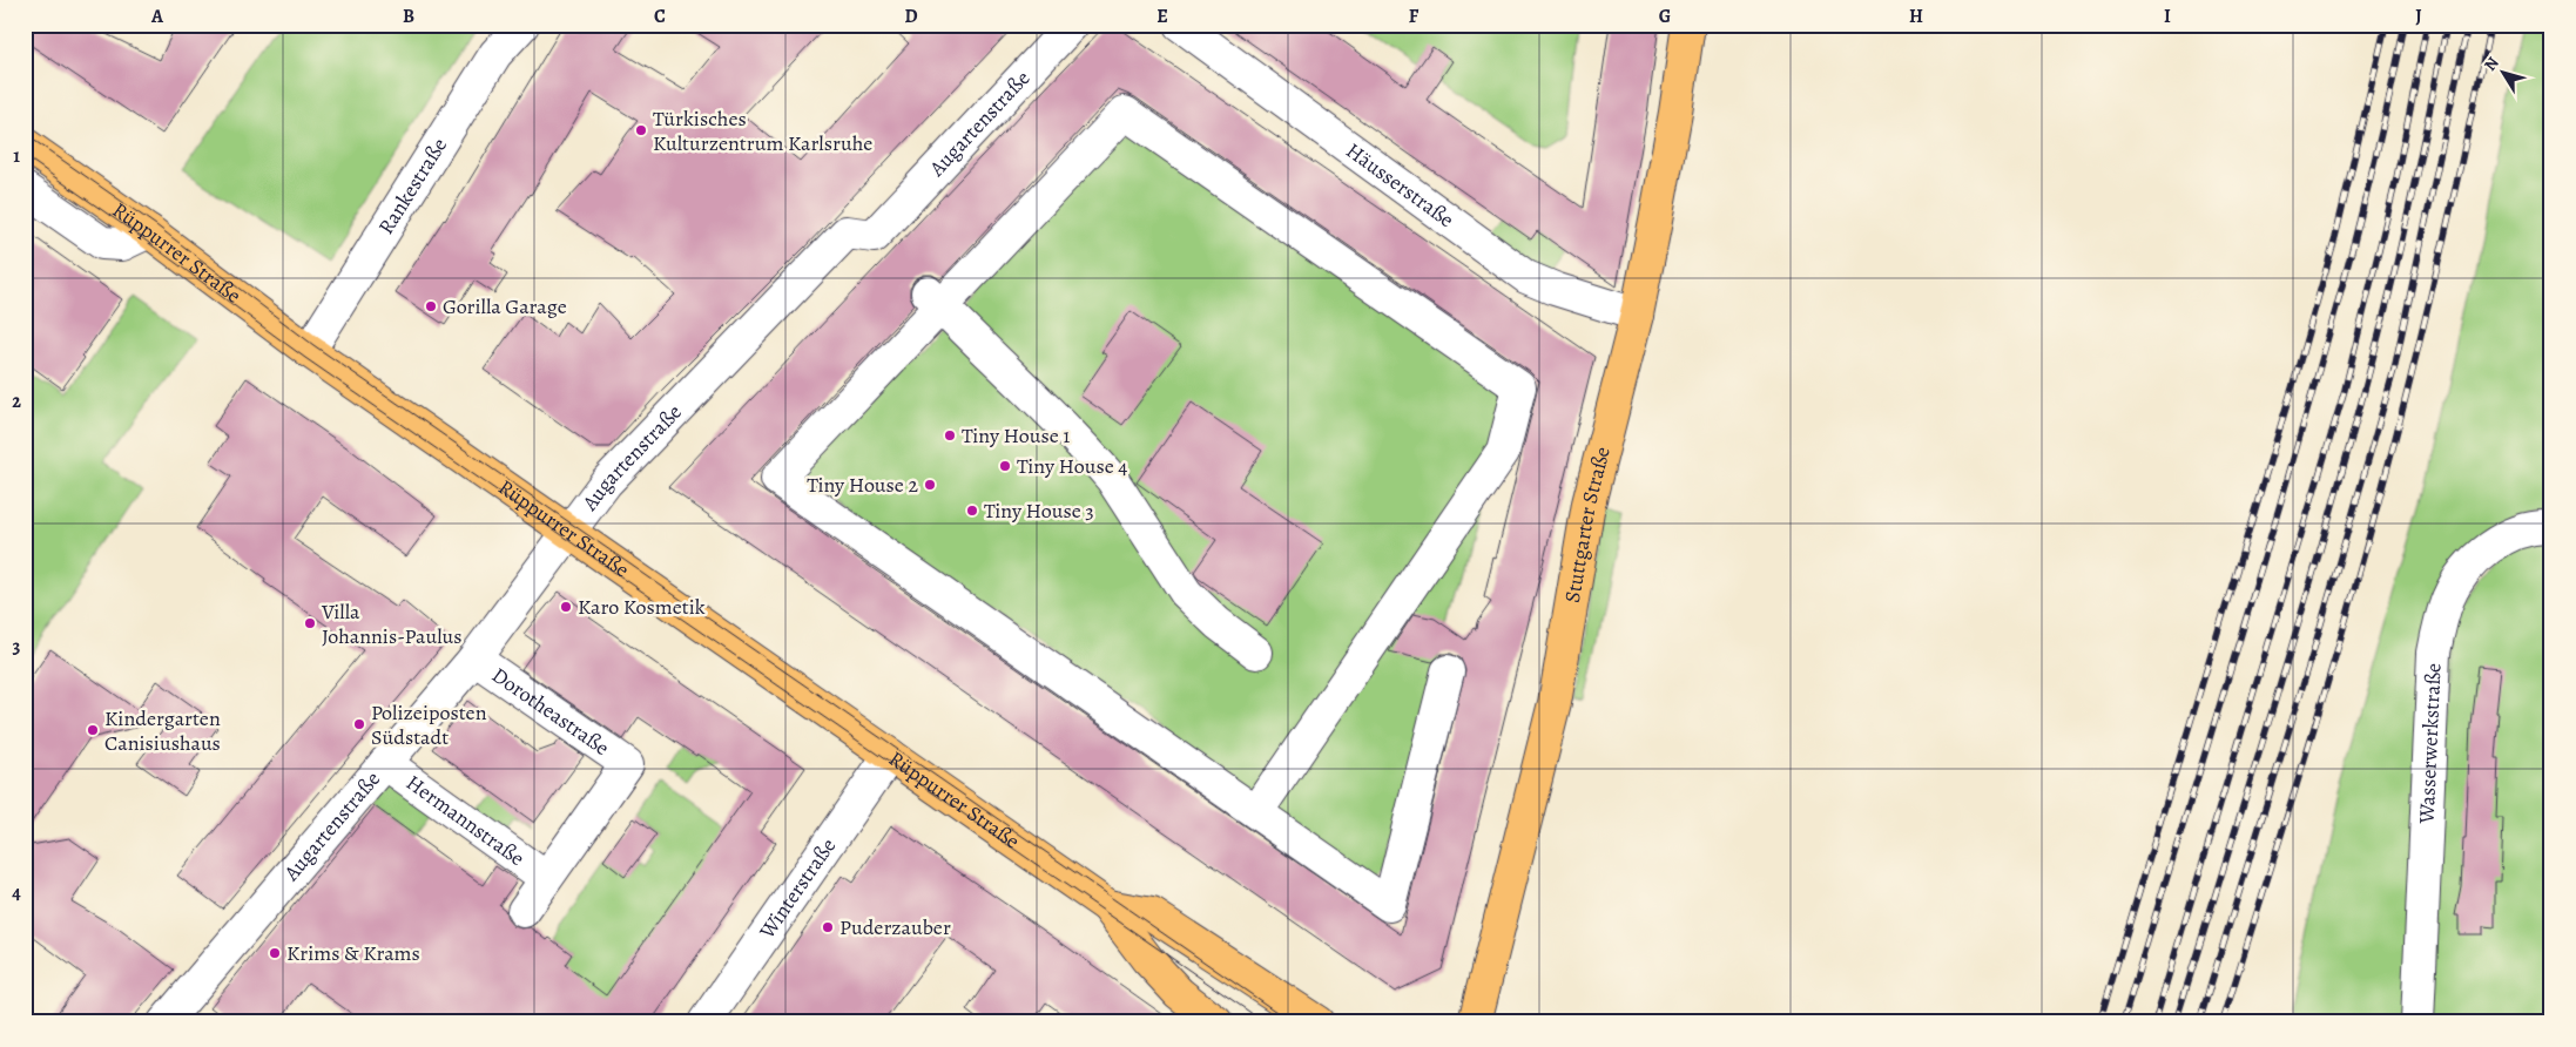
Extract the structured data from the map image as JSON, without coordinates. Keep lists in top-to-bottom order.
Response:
{
  "streets": {
    "main road": ["Rüppurrer Straße", "Stuttgarter Straße"],
    "street": [
      "Augartenstraße",
      "Häusserstraße",
      "Rankestraße",
      "Dorotheastraße",
      "Wasserwerkstraße",
      "Hermannstraße",
      "Winterstraße"
    ]
  },
  "crossings": [
    ["Augartenstraße", "Rüppurrer Straße"],
    ["Augartenstraße", "Dorotheastraße"],
    ["Augartenstraße", "Hermannstraße"],
    ["Häusserstraße", "Stuttgarter Straße"],
    ["Rankestraße", "Rüppurrer Straße"],
    ["Rüppurrer Straße", "Winterstraße"],
    ["Dorotheastraße", "Hermannstraße"]
  ],
  "places": [
    "Türkisches Kulturzentrum Karlsruhe",
    "Gorilla Garage",
    "Tiny House 1",
    "Tiny House 4",
    "Tiny House 2",
    "Tiny House 3",
    "Karo Kosmetik",
    "Villa Johannis-Paulus",
    "Polizeiposten Südstadt",
    "Kindergarten Canisiushaus",
    "Puderzauber",
    "Krims & Krams"
  ],
  "north": "top left",
  "grid": {
    "columns": [
      "A",
      "B",
      "C",
      "D",
      "E",
      "F",
      "G",
      "H",
      "I",
      "J"
    ],
    "rows": [
      "1",
      "2",
      "3",
      "4"
    ]
  }
}
